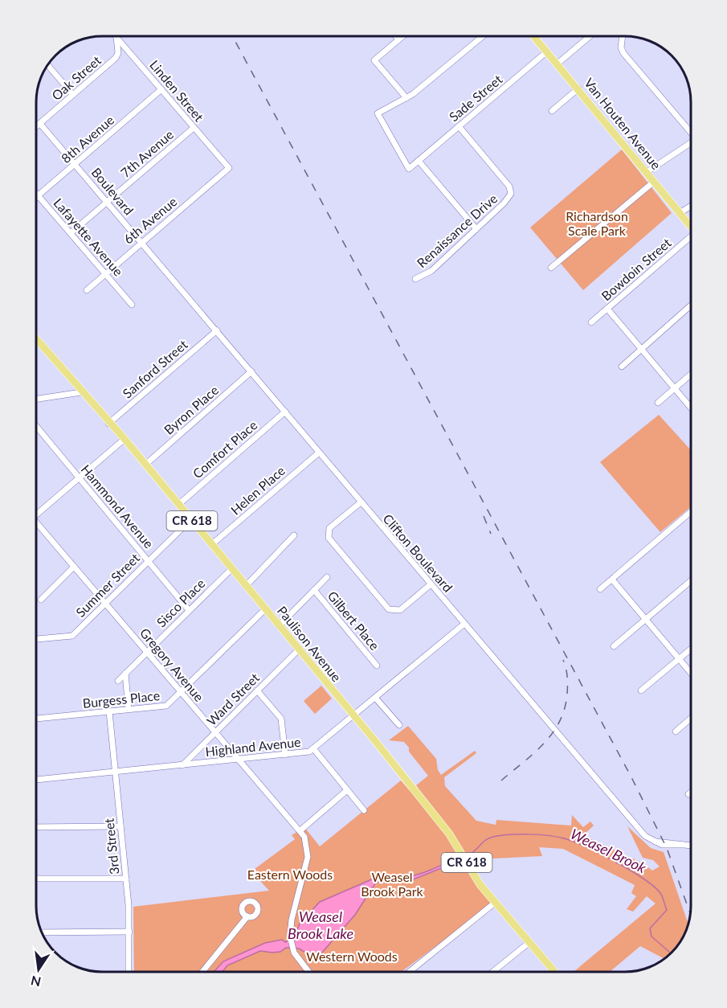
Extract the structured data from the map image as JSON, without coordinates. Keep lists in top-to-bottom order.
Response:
{
  "streets": {
    "main road": ["Van Houten Avenue", "CR 618", "Paulison Avenue"],
    "street": [
      "Oak Street",
      "Linden Street",
      "Sade Street",
      "8th Avenue",
      "7th Avenue",
      "Boulevard",
      "6th Avenue",
      "Renaissance Drive",
      "Lafayette Avenue",
      "Bowdoin Street",
      "Sanford Street",
      "Byron Place",
      "Comfort Place",
      "Helen Place",
      "Hammond Avenue",
      "Clifton Boulevard",
      "Summer Street",
      "Sisco Place",
      "Gilbert Place",
      "Gregory Avenue",
      "Burgess Place",
      "Ward Street",
      "Highland Avenue",
      "3rd Street"
    ]
  },
  "crossings": [
    ["Oak Street", "Linden Street"],
    ["Oak Street", "Boulevard"],
    ["Linden Street", "8th Avenue"],
    ["Linden Street", "7th Avenue"],
    ["Linden Street", "6th Avenue"],
    ["Sade Street", "Van Houten Avenue"],
    ["Sade Street", "Renaissance Drive"],
    ["8th Avenue", "Boulevard"],
    ["8th Avenue", "Lafayette Avenue"],
    ["7th Avenue", "Boulevard"],
    ["7th Avenue", "Lafayette Avenue"],
    ["Boulevard", "6th Avenue"],
    ["Boulevard", "Clifton Boulevard"],
    ["6th Avenue", "Lafayette Avenue"],
    ["Sanford Street", "Clifton Boulevard"],
    ["Sanford Street", "Paulison Avenue"],
    ["Byron Place", "Clifton Boulevard"],
    ["Byron Place", "Paulison Avenue"],
    ["Comfort Place", "Clifton Boulevard"],
    ["Comfort Place", "Paulison Avenue"],
    ["Helen Place", "Clifton Boulevard"],
    ["Helen Place", "Paulison Avenue"],
    ["Hammond Avenue", "Summer Street"],
    ["Hammond Avenue", "Sisco Place"],
    ["Clifton Boulevard", "Highland Avenue"],
    ["Summer Street", "Paulison Avenue"],
    ["Summer Street", "Gregory Avenue"],
    ["Sisco Place", "Paulison Avenue"],
    ["Sisco Place", "Gregory Avenue"],
    ["Paulison Avenue", "Burgess Place"],
    ["Paulison Avenue", "Ward Street"],
    ["Paulison Avenue", "Highland Avenue"],
    ["Gregory Avenue", "Burgess Place"],
    ["Gregory Avenue", "Ward Street"],
    ["Gregory Avenue", "Highland Avenue"],
    ["Burgess Place", "3rd Street"],
    ["Ward Street", "Highland Avenue"],
    ["Highland Avenue", "3rd Street"]
  ],
  "water": ["Weasel Brook", "Weasel Brook Lake"],
  "parks": [
    "Richardson Scale Park",
    "Eastern Woods",
    "Weasel Brook Park",
    "Western Woods"
  ],
  "north": "bottom"
}
